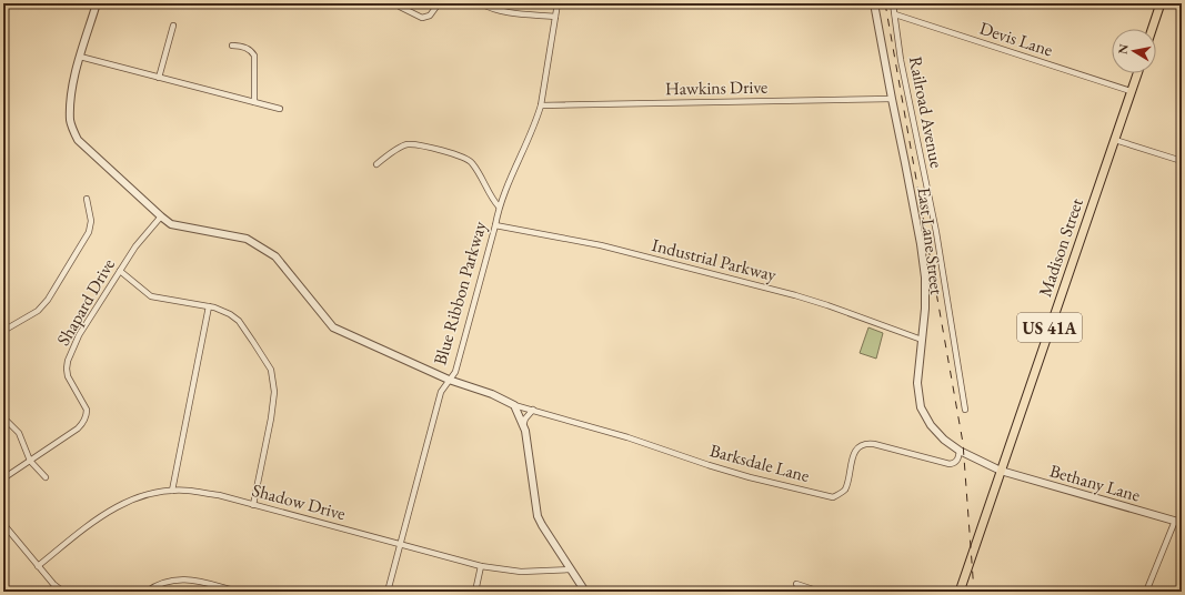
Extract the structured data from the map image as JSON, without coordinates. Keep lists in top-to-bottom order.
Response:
{
  "streets": {
    "main road": ["Madison Street", "US 41A"],
    "street": [
      "Devis Lane",
      "Hawkins Drive",
      "Railroad Avenue",
      "East Lane Street",
      "Industrial Parkway",
      "Blue Ribbon Parkway",
      "Shapard Drive",
      "Barksdale Lane",
      "Bethany Lane",
      "Shadow Drive"
    ]
  },
  "crossings": [
    ["Devis Lane", "Railroad Avenue"],
    ["Devis Lane", "Madison Street"],
    ["Hawkins Drive", "East Lane Street"],
    ["Hawkins Drive", "Blue Ribbon Parkway"],
    ["East Lane Street", "Madison Street"],
    ["East Lane Street", "Industrial Parkway"],
    ["East Lane Street", "Barksdale Lane"],
    ["East Lane Street", "Bethany Lane"],
    ["Madison Street", "Bethany Lane"],
    ["Industrial Parkway", "Blue Ribbon Parkway"],
    ["Blue Ribbon Parkway", "Shadow Drive"]
  ],
  "north": "left"
}
